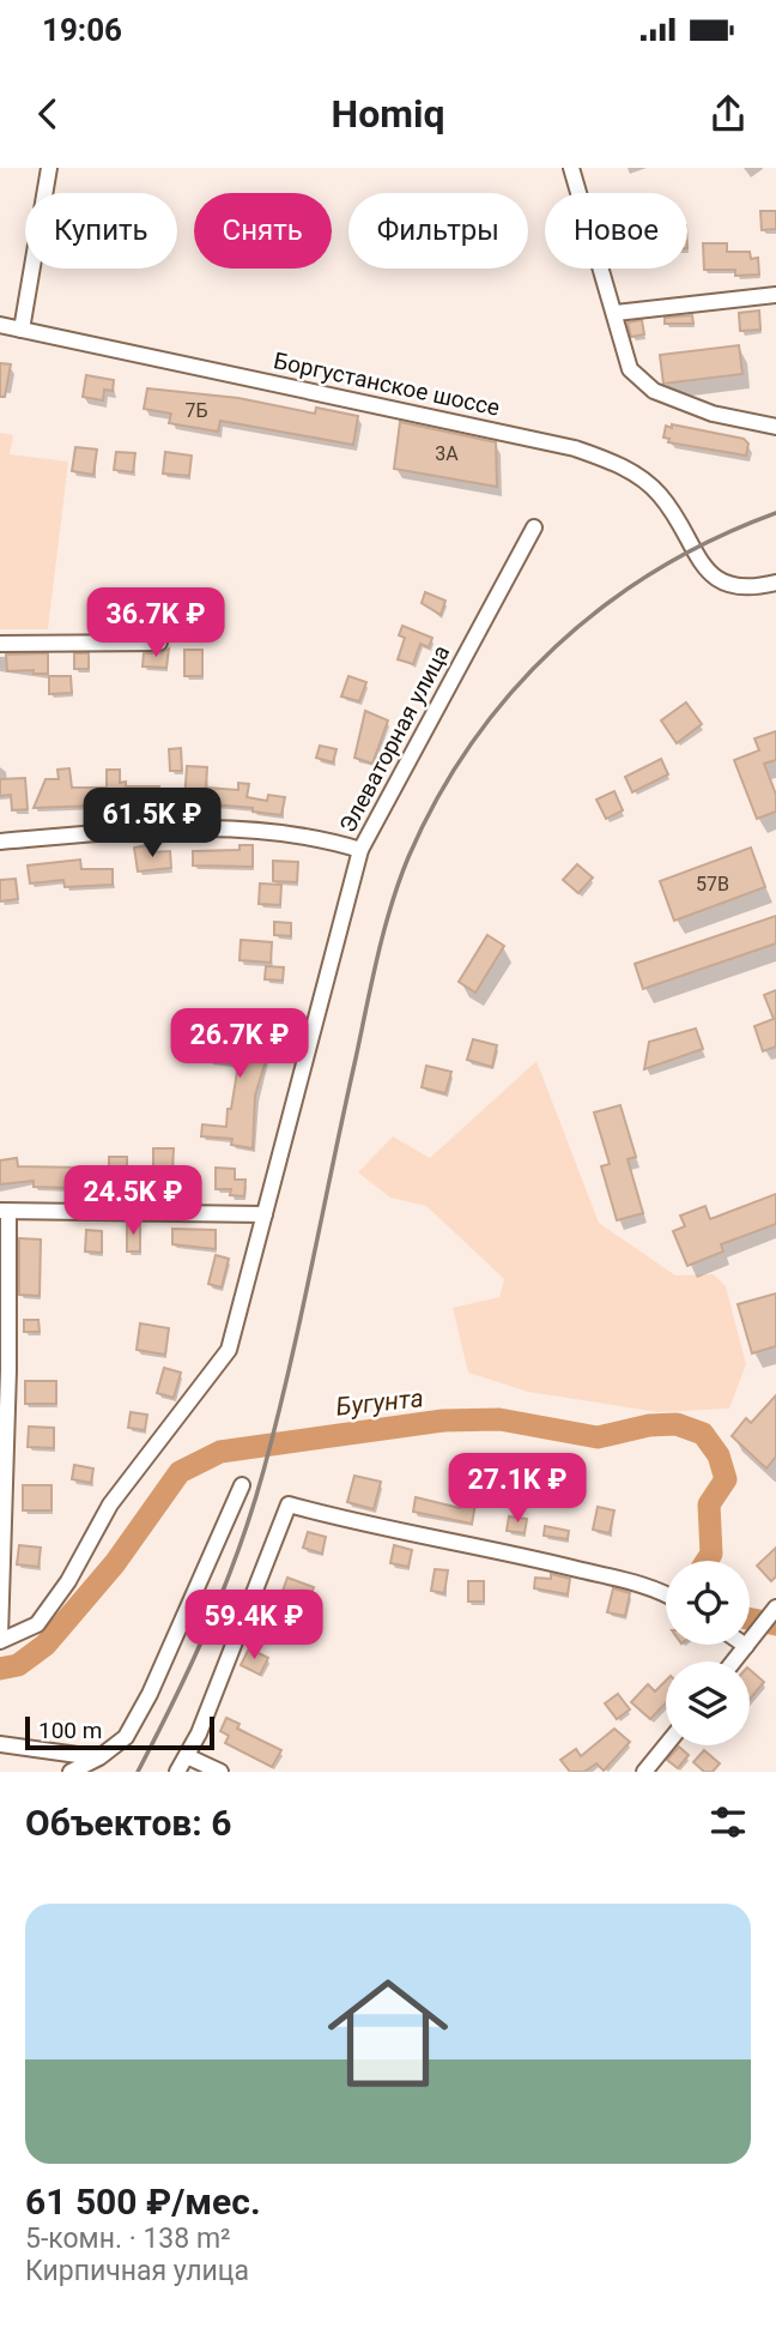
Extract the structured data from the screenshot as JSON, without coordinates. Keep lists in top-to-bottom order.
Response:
{
  "streets": {
    "street": ["Боргустанское шоссе", "Элеваторная улица"]
  },
  "water": ["Бугунта"],
  "house_numbers": ["7Б", "3А", "57В"],
  "scale_bar": "100 m",
  "page": {
    "status": "19:06",
    "header": "Homiq",
    "chip": [
      "Купить",
      "Снять",
      "Фильтры",
      "Новое"
    ],
    "price": [
      "36.7K ₽",
      "61.5K ₽",
      "26.7K ₽",
      "24.5K ₽",
      "27.1K ₽",
      "59.4K ₽"
    ],
    "scale": "100 m",
    "heading": "Объектов: 6",
    "list": [
      {
        "name": "61 500 ₽/мес.",
        "note": "5-комн. · 138 m² · Кирпичная улица"
      }
    ]
  }
}
